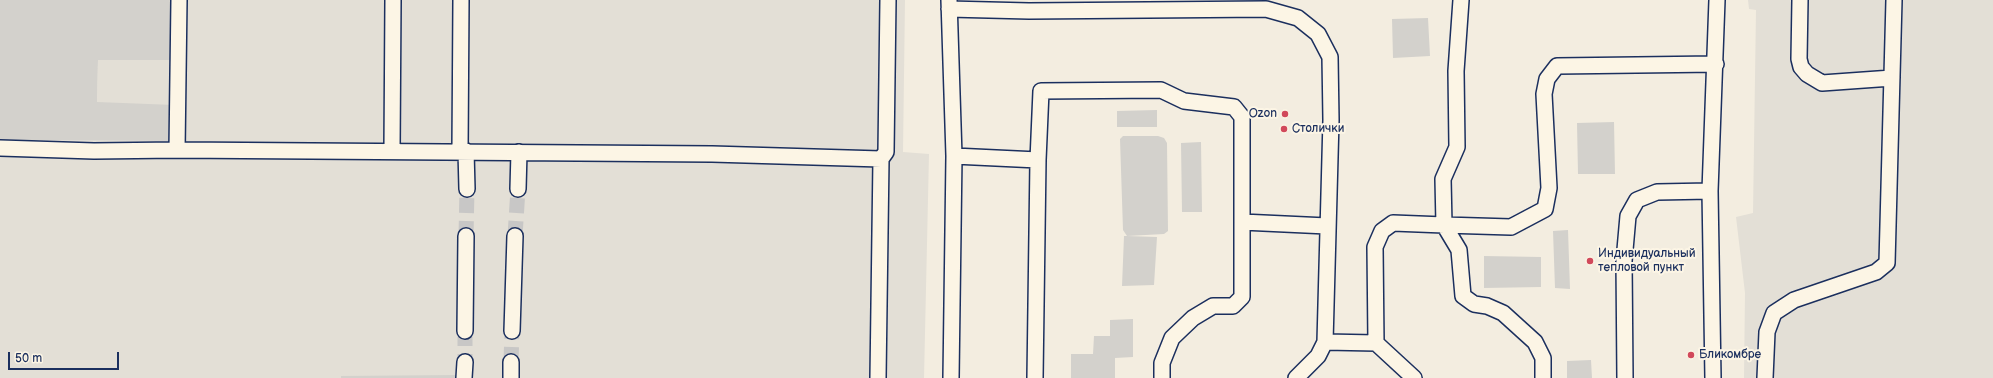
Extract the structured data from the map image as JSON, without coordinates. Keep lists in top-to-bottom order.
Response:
{
  "places": [
    "Ozon",
    "Столички",
    "Индивидуальный тепловой пункт",
    "Бликомбре"
  ],
  "scale_bar": "50 m"
}
